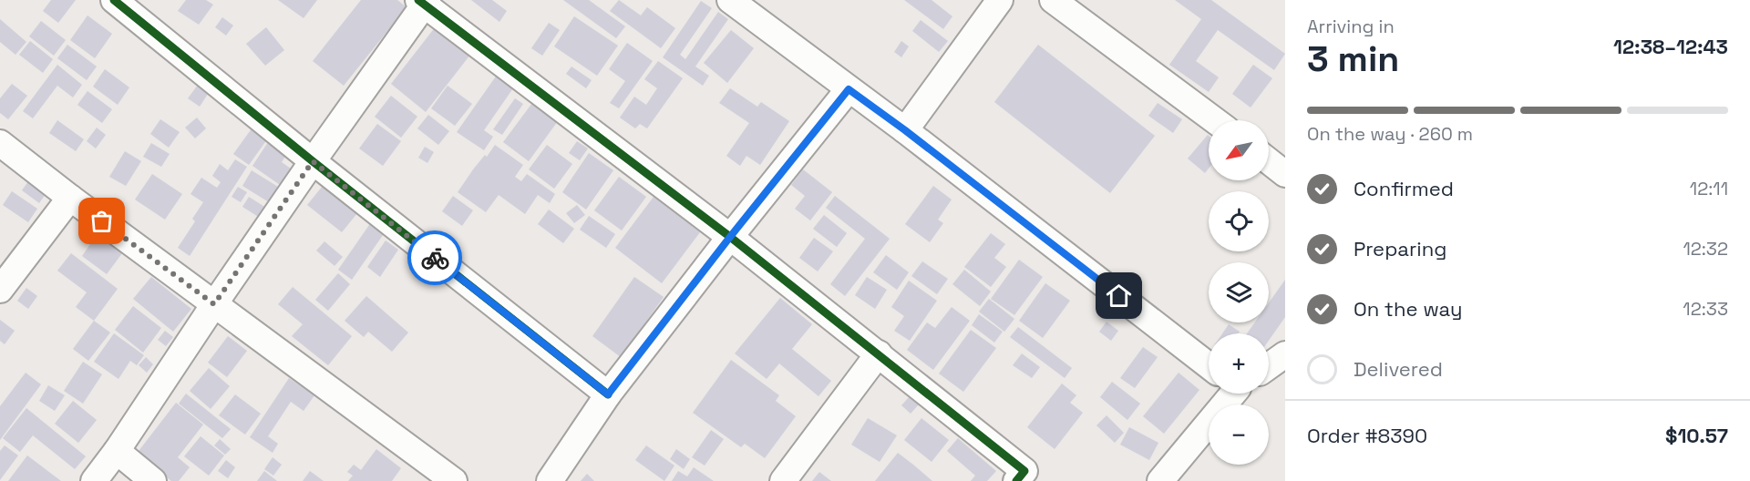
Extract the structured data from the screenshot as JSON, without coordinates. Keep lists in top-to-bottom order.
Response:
{
  "north": "bottom left",
  "page": {
    "heading": ["3 min", "Arriving in", "12:38–12:43"],
    "panel": ["Order #8390", "$10.57"],
    "bar": "On the way · 260 m",
    "map_buttons": ["+", "−"],
    "list": [
      ["Confirmed", "12:11"],
      ["Preparing", "12:32"],
      ["On the way", "12:33"],
      "Delivered"
    ]
  }
}
